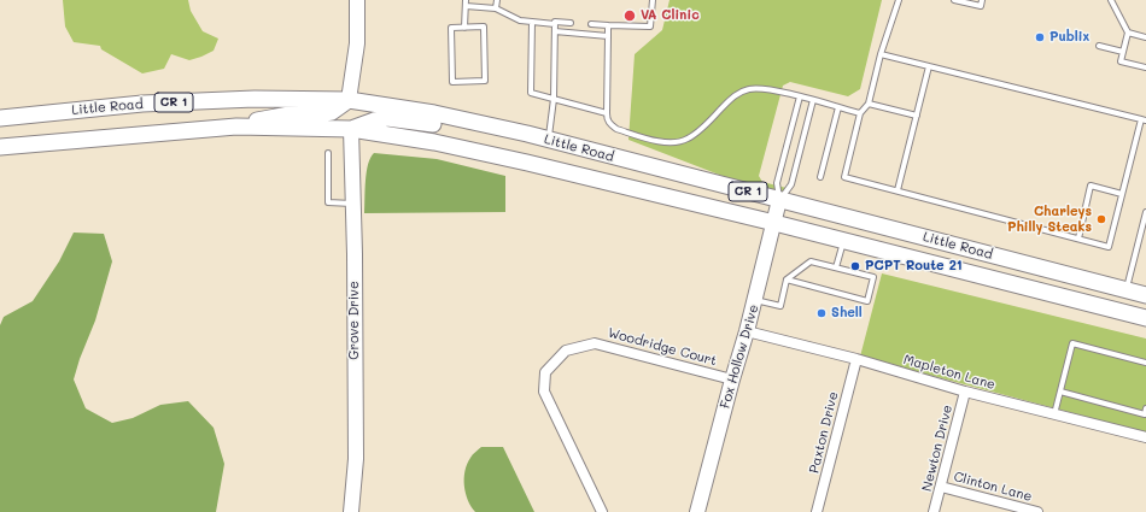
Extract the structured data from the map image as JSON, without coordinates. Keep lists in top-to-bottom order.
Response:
{
  "streets": {
    "main road": ["CR 1", "Little Road"],
    "street": [
      "Grove Drive",
      "Woodridge Court",
      "Fox Hollow Drive",
      "Mapleton Lane",
      "Paxton Drive",
      "Newton Drive",
      "Clinton Lane"
    ]
  },
  "crossings": [
    ["Little Road", "Grove Drive"],
    ["Little Road", "Fox Hollow Drive"],
    ["Woodridge Court", "Fox Hollow Drive"],
    ["Fox Hollow Drive", "Mapleton Lane"],
    ["Mapleton Lane", "Paxton Drive"],
    ["Mapleton Lane", "Newton Drive"],
    ["Newton Drive", "Clinton Lane"]
  ],
  "places": [
    "VA Clinic",
    "Publix",
    "Charleys Philly Steaks",
    "PCPT Route 21",
    "Shell"
  ]
}
